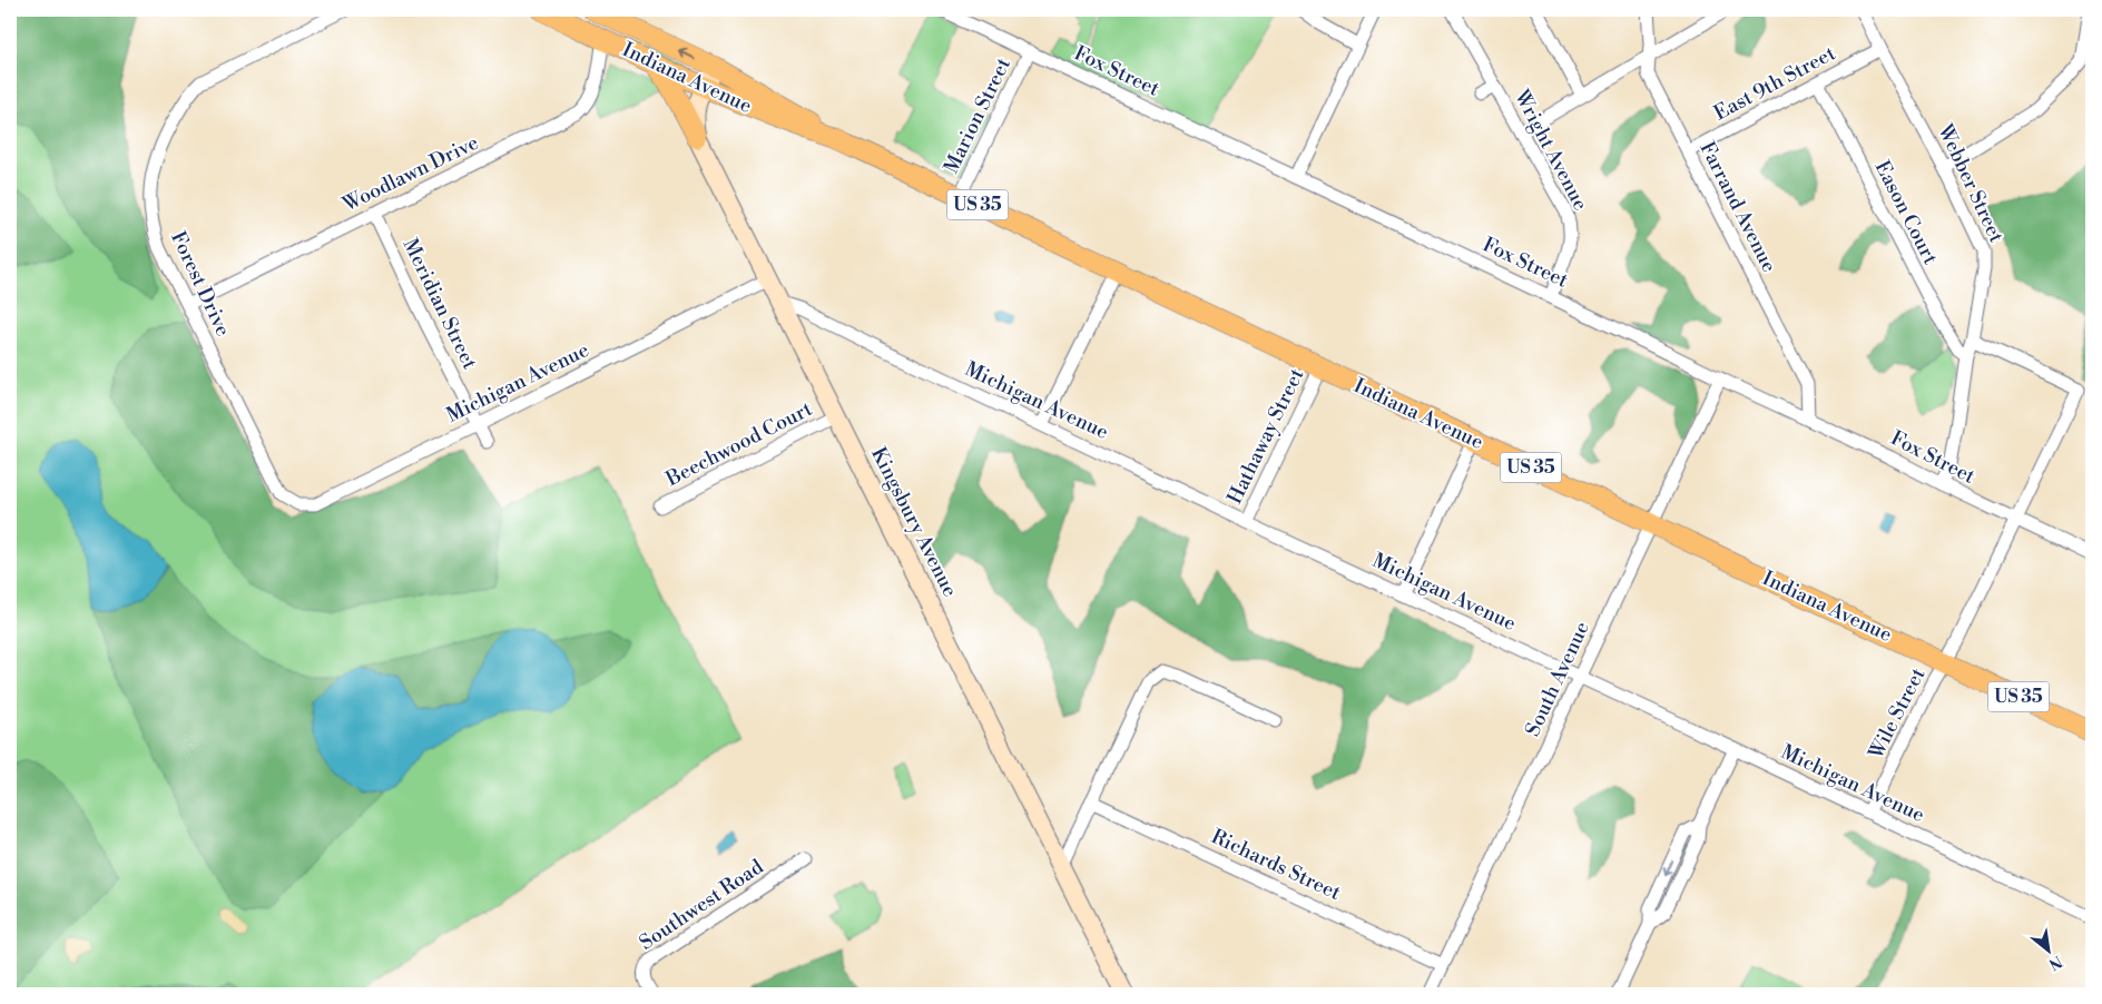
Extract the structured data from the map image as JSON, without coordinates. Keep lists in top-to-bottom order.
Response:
{
  "streets": {
    "main road": ["Indiana Avenue", "US 35"],
    "street": [
      "Fox Street",
      "East 9th Street",
      "Marion Street",
      "Wright Avenue",
      "Woodlawn Drive",
      "Webber Street",
      "Farrand Avenue",
      "Eason Court",
      "Forest Drive",
      "Meridian Street",
      "Michigan Avenue",
      "Hathaway Street",
      "Beechwood Court",
      "Kingsbury Avenue",
      "South Avenue",
      "Wile Street",
      "Richards Street",
      "Southwest Road"
    ]
  },
  "crossings": [
    ["Fox Street", "Marion Street"],
    ["Fox Street", "Wright Avenue"],
    ["Fox Street", "Webber Street"],
    ["Fox Street", "Farrand Avenue"],
    ["Fox Street", "South Avenue"],
    ["Indiana Avenue", "Marion Street"],
    ["Indiana Avenue", "Woodlawn Drive"],
    ["Indiana Avenue", "Hathaway Street"],
    ["Indiana Avenue", "Kingsbury Avenue"],
    ["Indiana Avenue", "South Avenue"],
    ["Indiana Avenue", "Wile Street"],
    ["East 9th Street", "Webber Street"],
    ["East 9th Street", "Farrand Avenue"],
    ["East 9th Street", "Eason Court"],
    ["Woodlawn Drive", "Forest Drive"],
    ["Woodlawn Drive", "Meridian Street"],
    ["Webber Street", "Eason Court"],
    ["Forest Drive", "Michigan Avenue"],
    ["Meridian Street", "Michigan Avenue"],
    ["Michigan Avenue", "Hathaway Street"],
    ["Michigan Avenue", "Kingsbury Avenue"],
    ["Michigan Avenue", "South Avenue"],
    ["Michigan Avenue", "Wile Street"],
    ["Beechwood Court", "Kingsbury Avenue"],
    ["South Avenue", "Richards Street"]
  ],
  "north": "bottom right"
}
